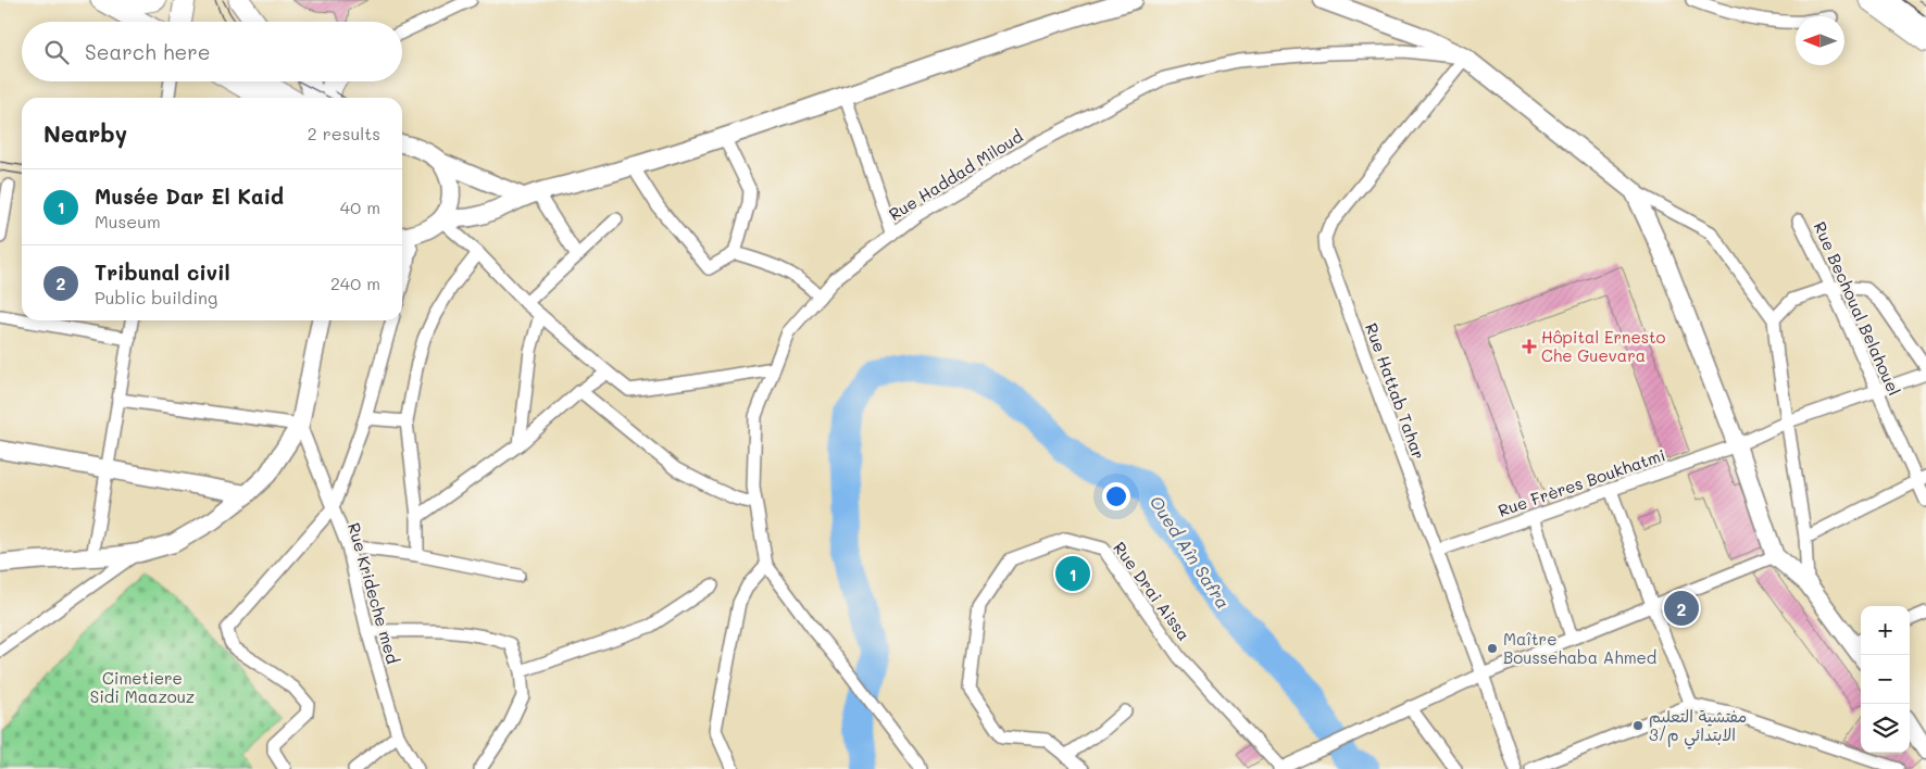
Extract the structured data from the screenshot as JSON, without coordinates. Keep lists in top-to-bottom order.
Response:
{
  "streets": {
    "street": [
      "Rue Haddad Miloud",
      "Rue Bechoual Belahouel",
      "Rue Hattab Tahar",
      "Rue Frères Boukhatmi",
      "Rue Drai Aissa",
      "Rue Krideche med"
    ]
  },
  "crossings": [
    ["Rue Haddad Miloud", "Rue Hattab Tahar"],
    ["Rue Bechoual Belahouel", "Rue Frères Boukhatmi"],
    ["Rue Hattab Tahar", "Rue Frères Boukhatmi"]
  ],
  "water": ["Oued Aîn Safra"],
  "parks": ["Cimetiere Sidi Maazouz"],
  "places": {
    "health": ["Hôpital Ernesto Che Guevara"],
    "other": ["Maître Boussehaba Ahmed", "مفتشية التعليم الابتدائي م/3"]
  },
  "north": "left",
  "page": {
    "search": "Search here",
    "heading": ["Nearby", "2 results"],
    "list": [
      {
        "mark": "1",
        "name": "Musée Dar El Kaid",
        "note": "Museum",
        "value": "40 m"
      },
      {
        "mark": "2",
        "name": "Tribunal civil",
        "note": "Public building",
        "value": "240 m"
      }
    ],
    "pins": ["1", "2"],
    "map_buttons": ["+", "−"]
  }
}
